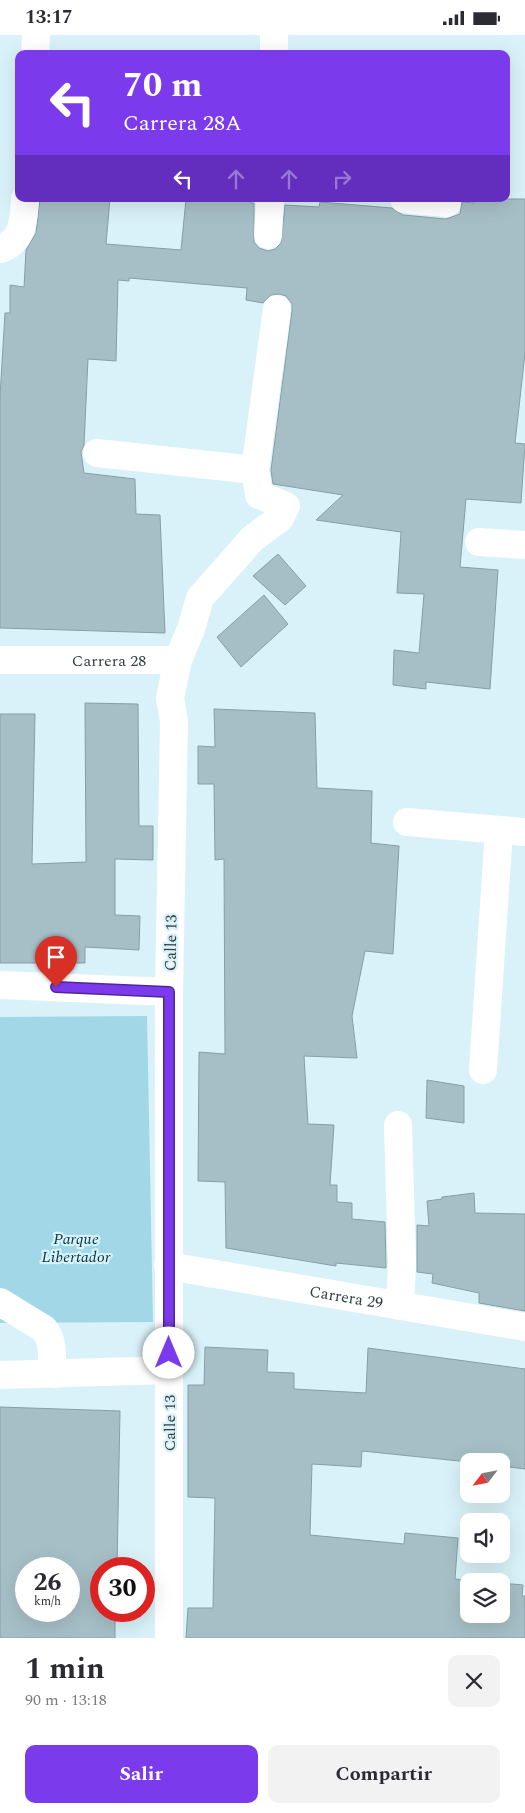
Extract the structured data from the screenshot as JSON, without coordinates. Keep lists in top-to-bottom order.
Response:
{
  "streets": {
    "street": ["Carrera 28", "Calle 13", "Carrera 29"]
  },
  "crossings": [
    ["Carrera 28", "Calle 13"],
    ["Calle 13", "Carrera 29"]
  ],
  "parks": ["Parque Libertador"],
  "north": "bottom left",
  "page": {
    "status": "13:17",
    "turn": ["70 m", "Carrera 28A"],
    "speed": "26 km/h",
    "limit": "30",
    "heading": ["1 min", "90 m · 13:18"],
    "buttons": ["Salir", "Compartir"]
  }
}
